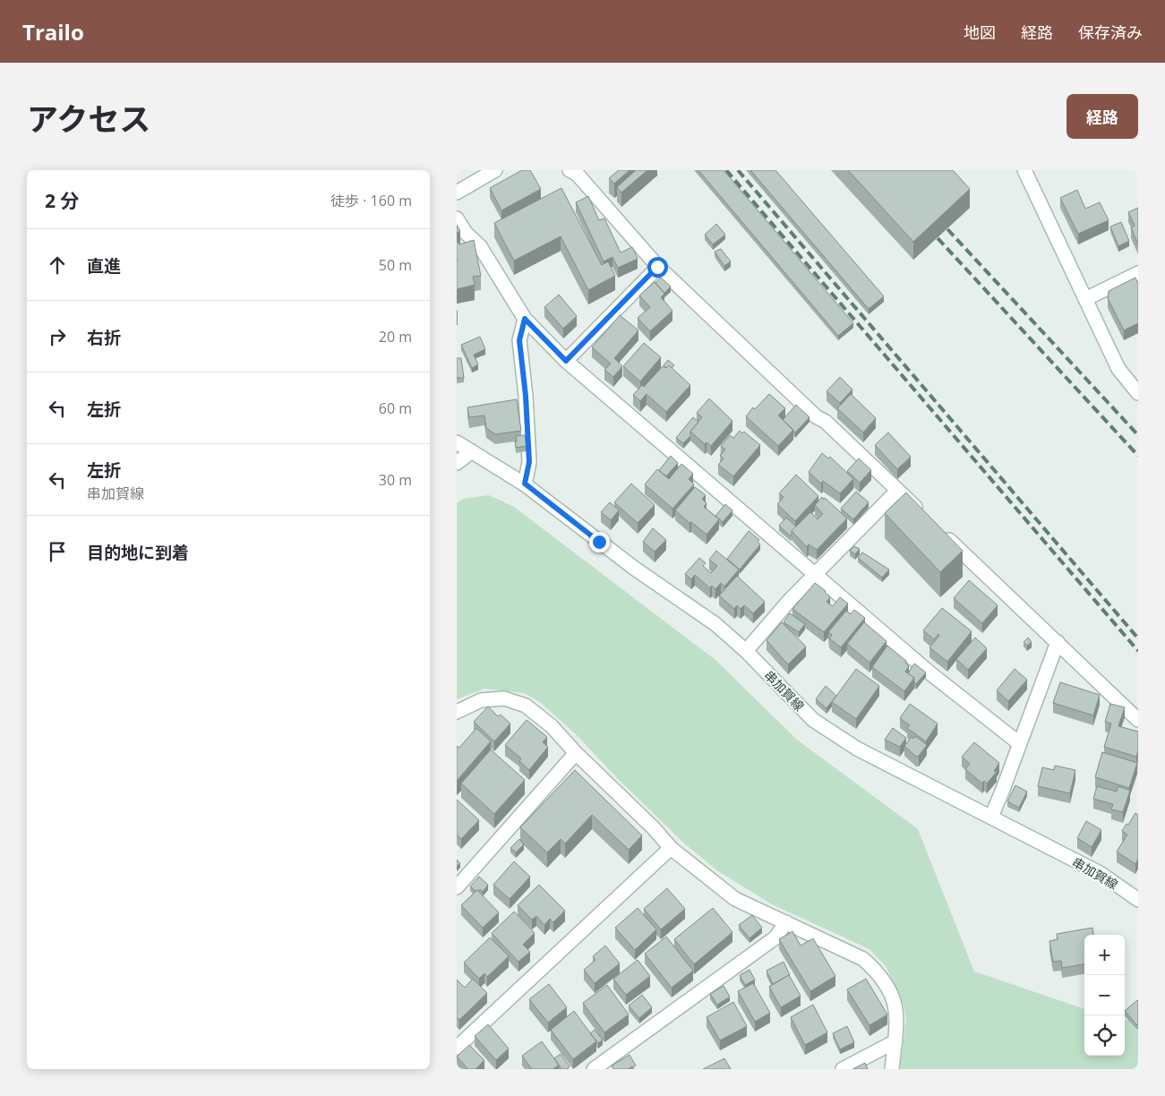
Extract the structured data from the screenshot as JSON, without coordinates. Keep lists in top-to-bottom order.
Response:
{
  "streets": {
    "street": ["串加賀線"]
  },
  "page": {
    "header": "Trailo",
    "nav": ["地図", "経路", "保存済み"],
    "title": "アクセス",
    "buttons": "経路",
    "heading": ["2 分", "徒歩 · 160 m"],
    "list": [
      ["直進", "50 m"],
      ["右折", "20 m"],
      ["左折", "60 m"],
      ["左折", "串加賀線", "30 m"],
      "目的地に到着"
    ],
    "map_buttons": ["+", "−"]
  }
}
